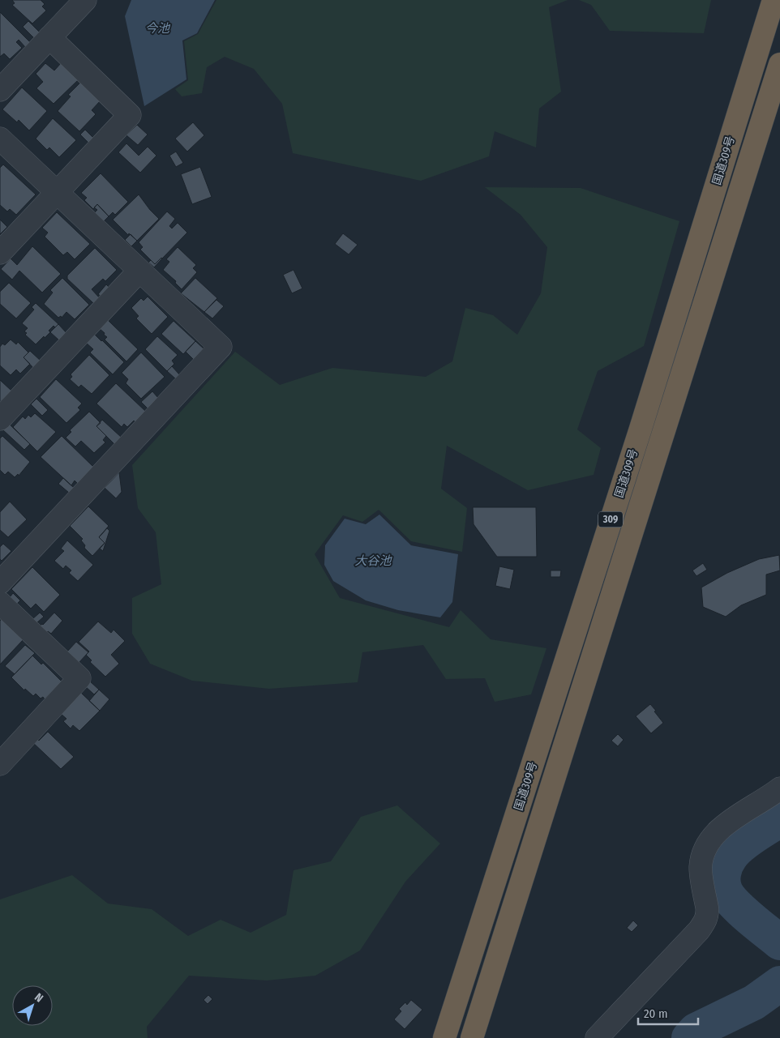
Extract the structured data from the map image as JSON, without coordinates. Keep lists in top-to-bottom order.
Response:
{
  "streets": {
    "highway": ["国道309号", "309"]
  },
  "water": ["今池", "大谷池"],
  "scale_bar": "20 m",
  "north": "top right"
}
